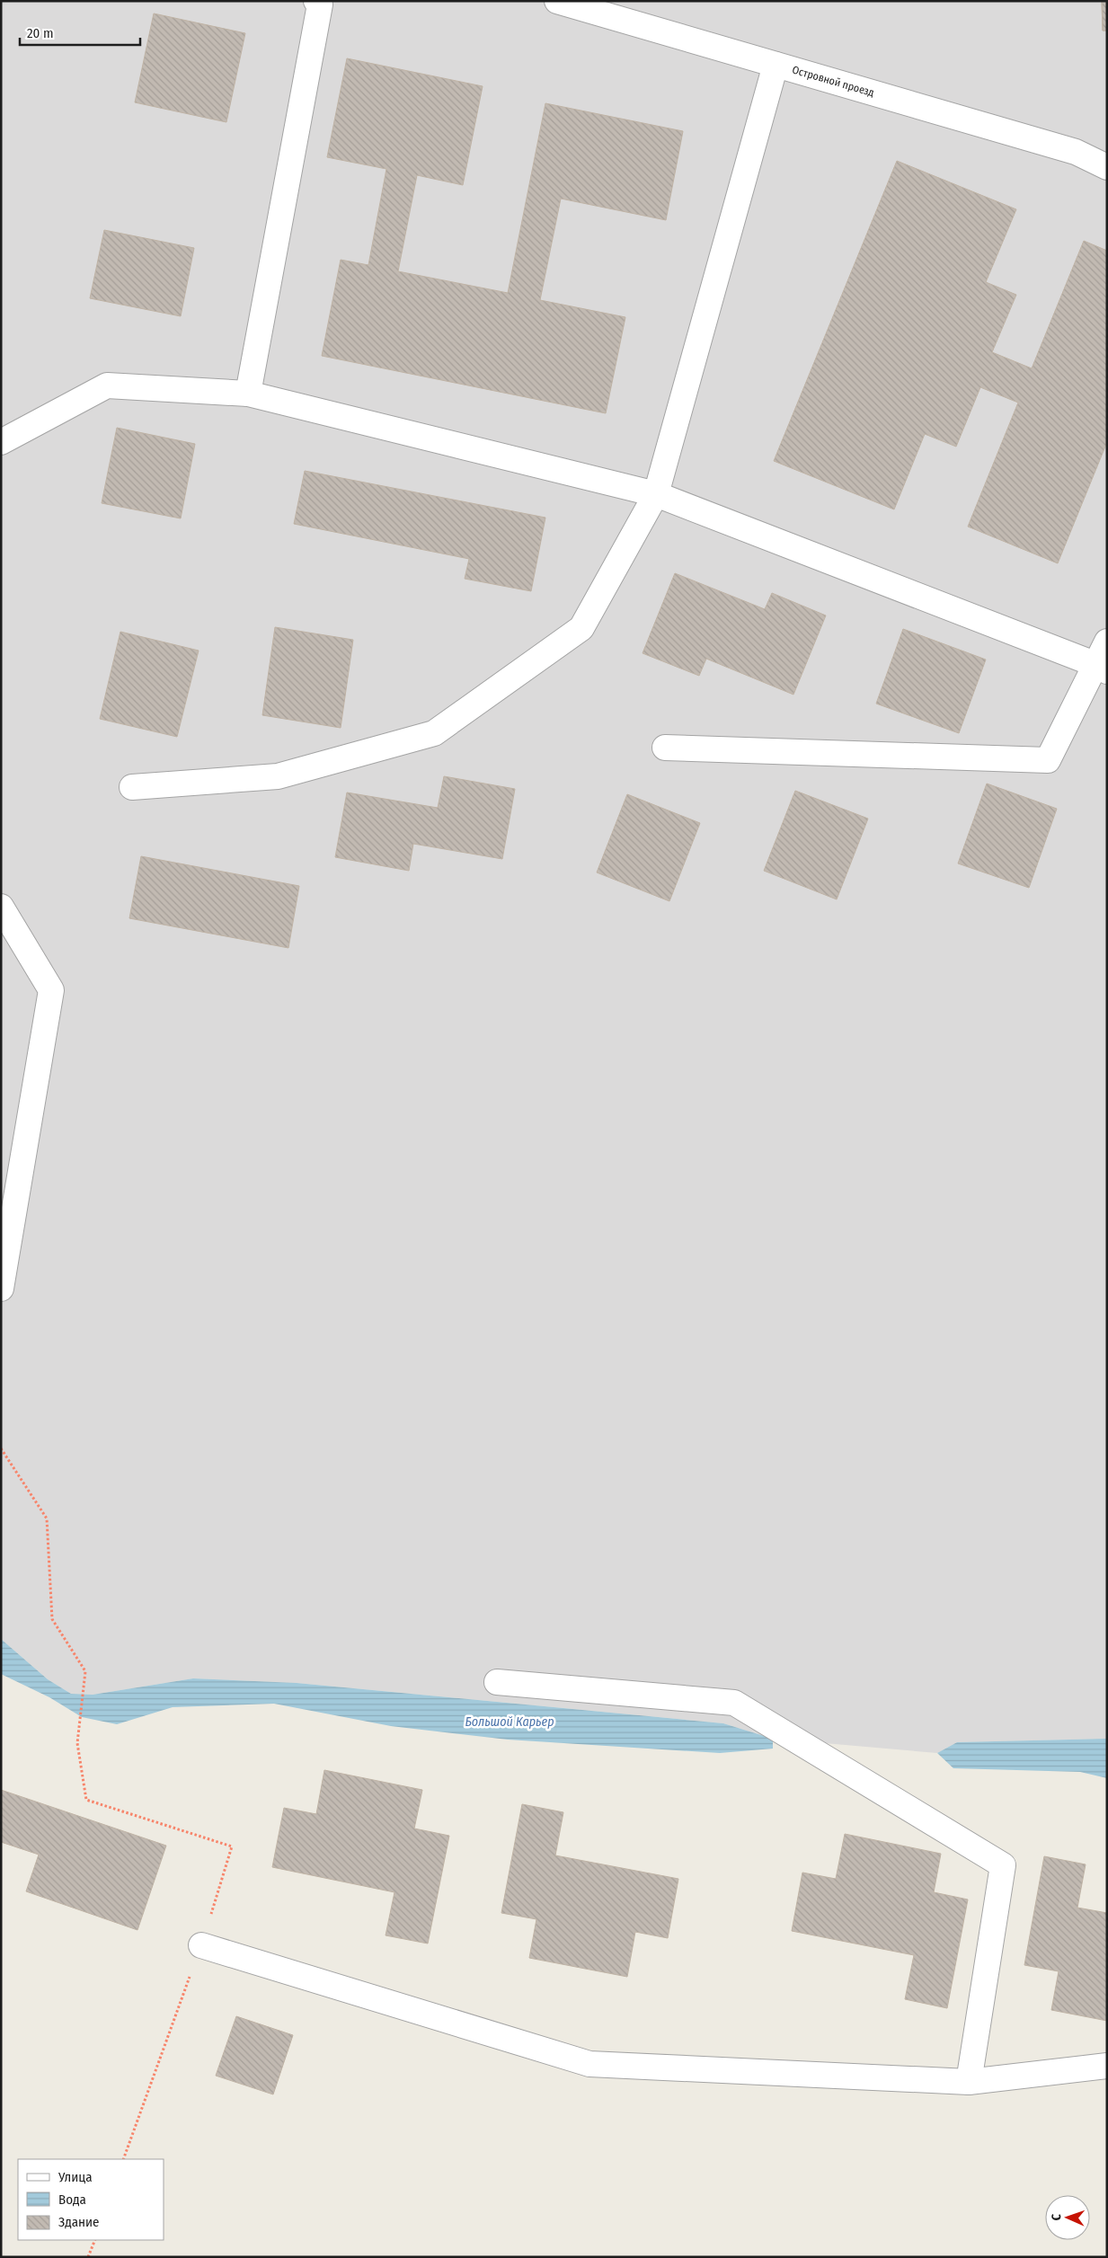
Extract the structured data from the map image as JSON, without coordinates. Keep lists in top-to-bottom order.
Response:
{
  "streets": {
    "street": ["Островной проезд"]
  },
  "water": ["Большой Карьер"],
  "legend": ["Улица", "Вода", "Здание"],
  "scale_bar": "20 m",
  "north": "left"
}
